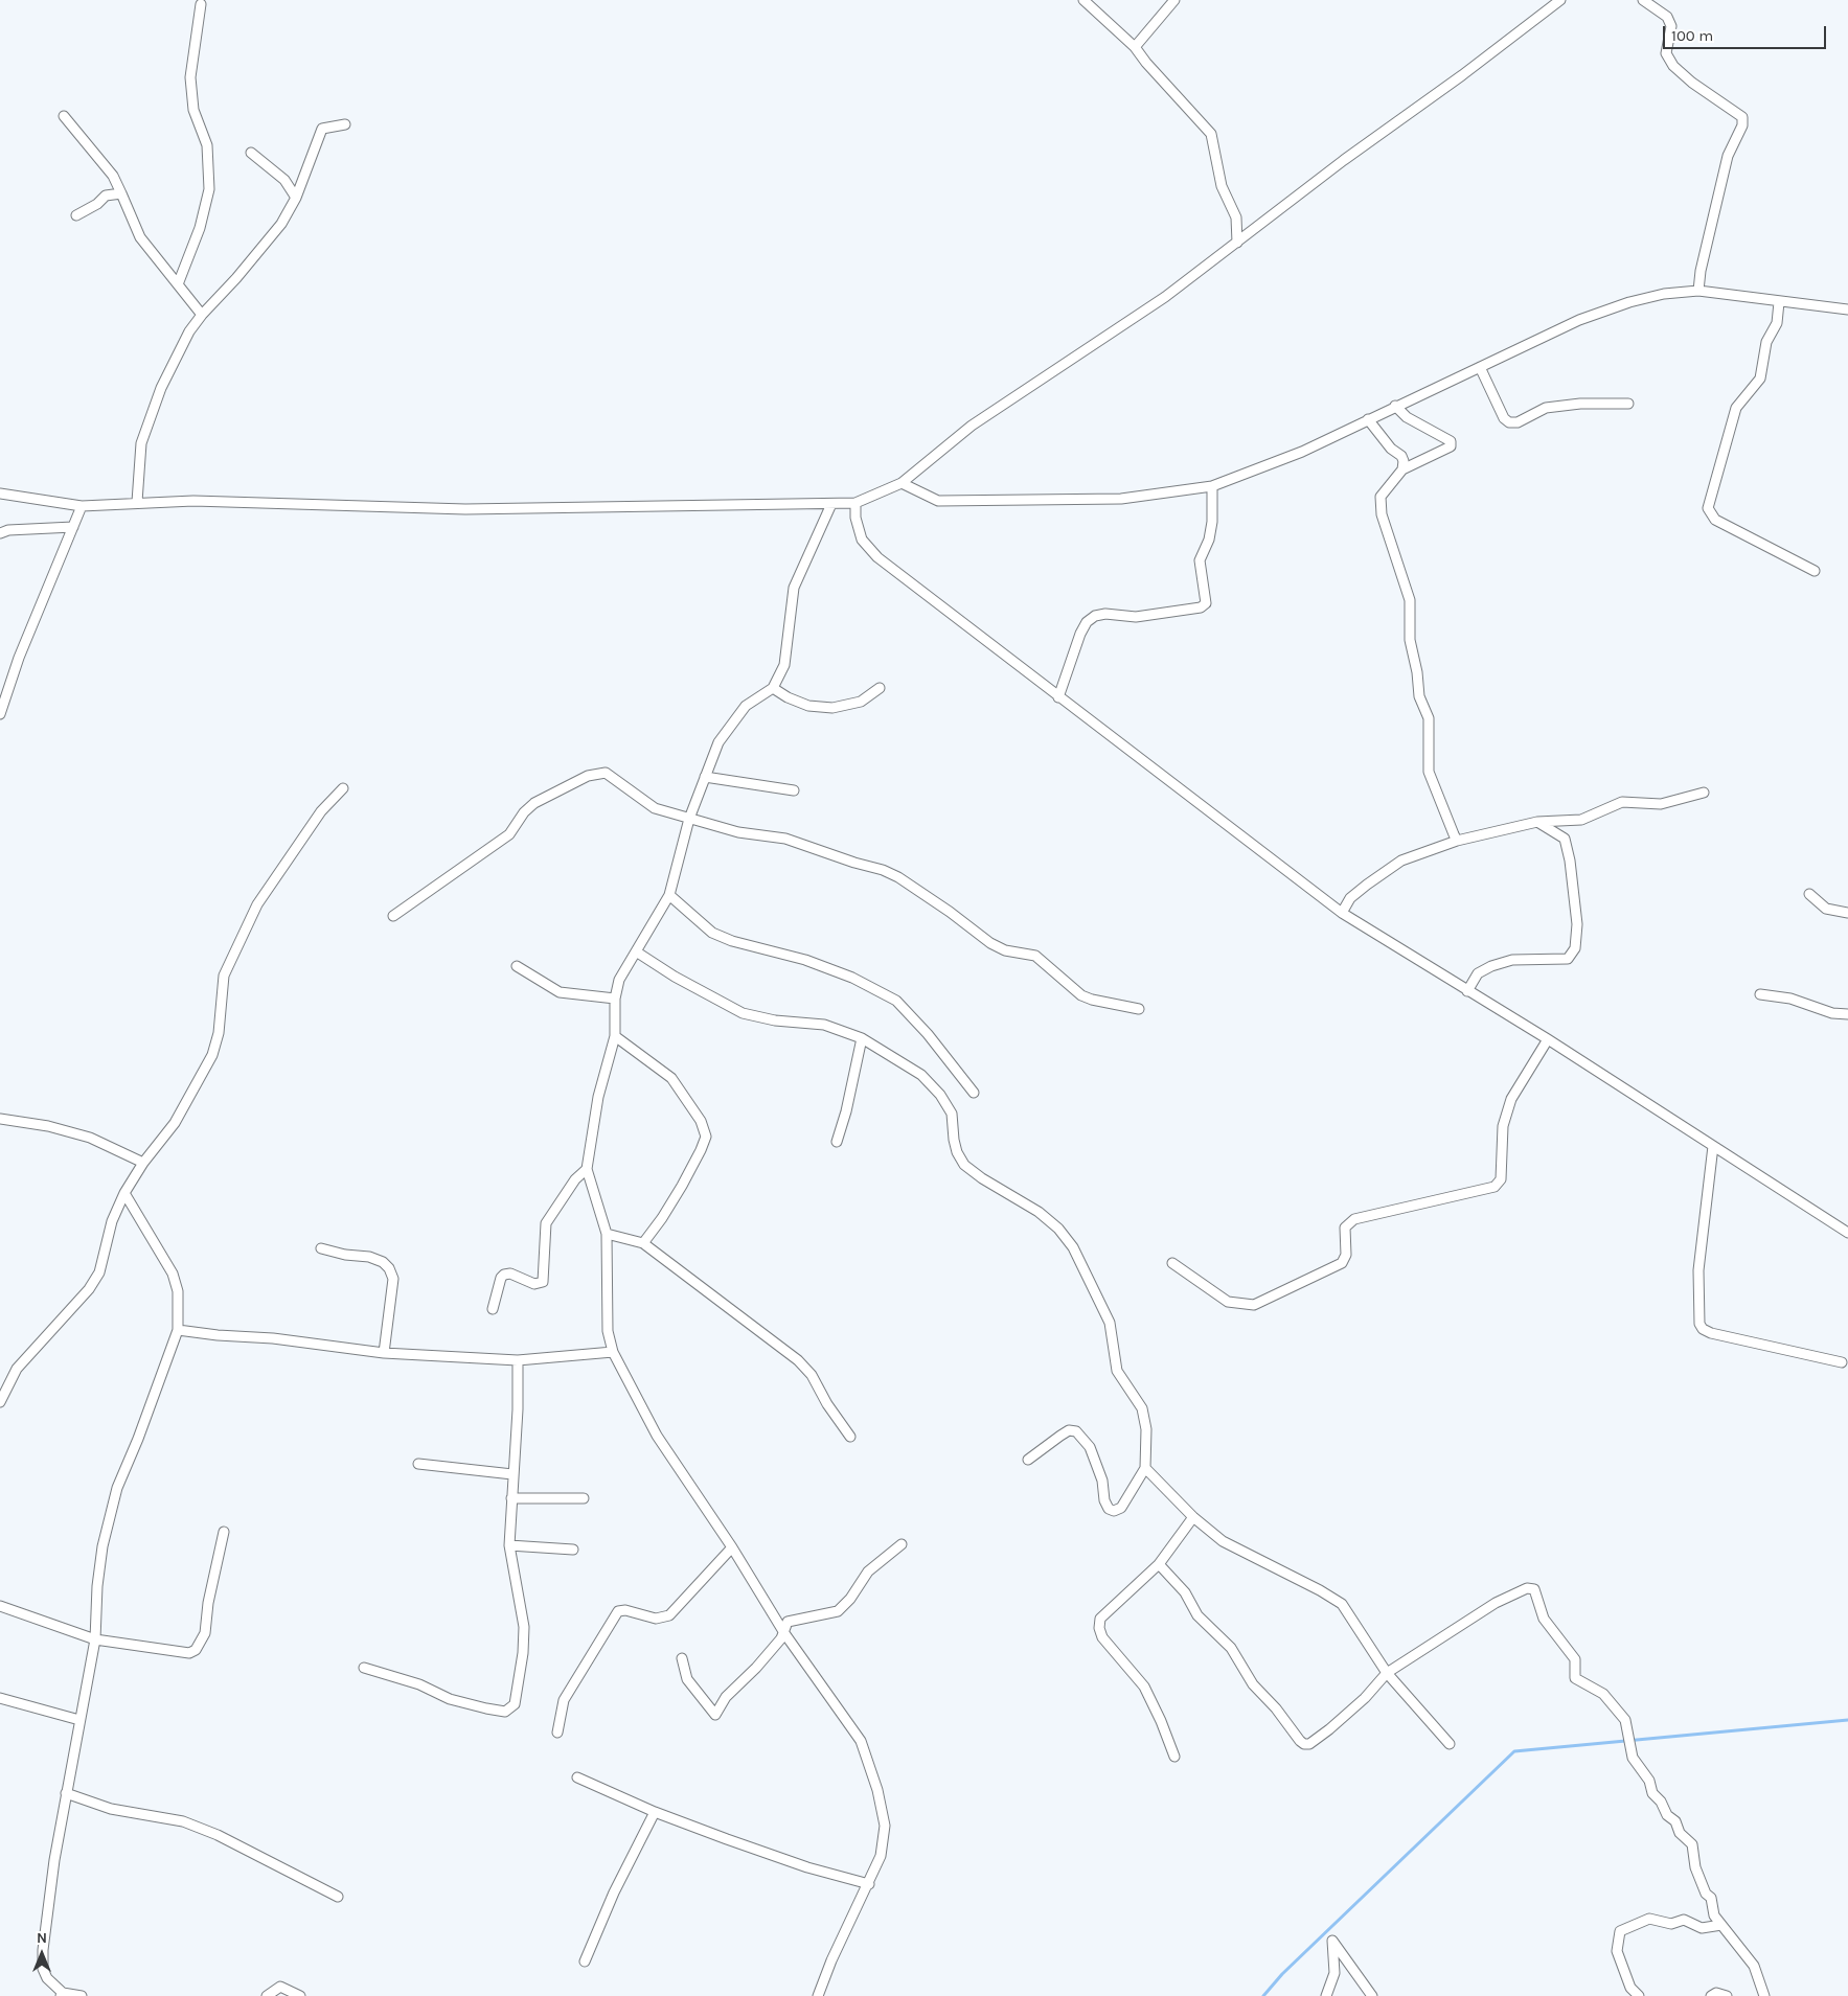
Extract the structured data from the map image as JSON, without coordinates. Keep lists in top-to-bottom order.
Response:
{
  "scale_bar": "100 m",
  "north": "top"
}
